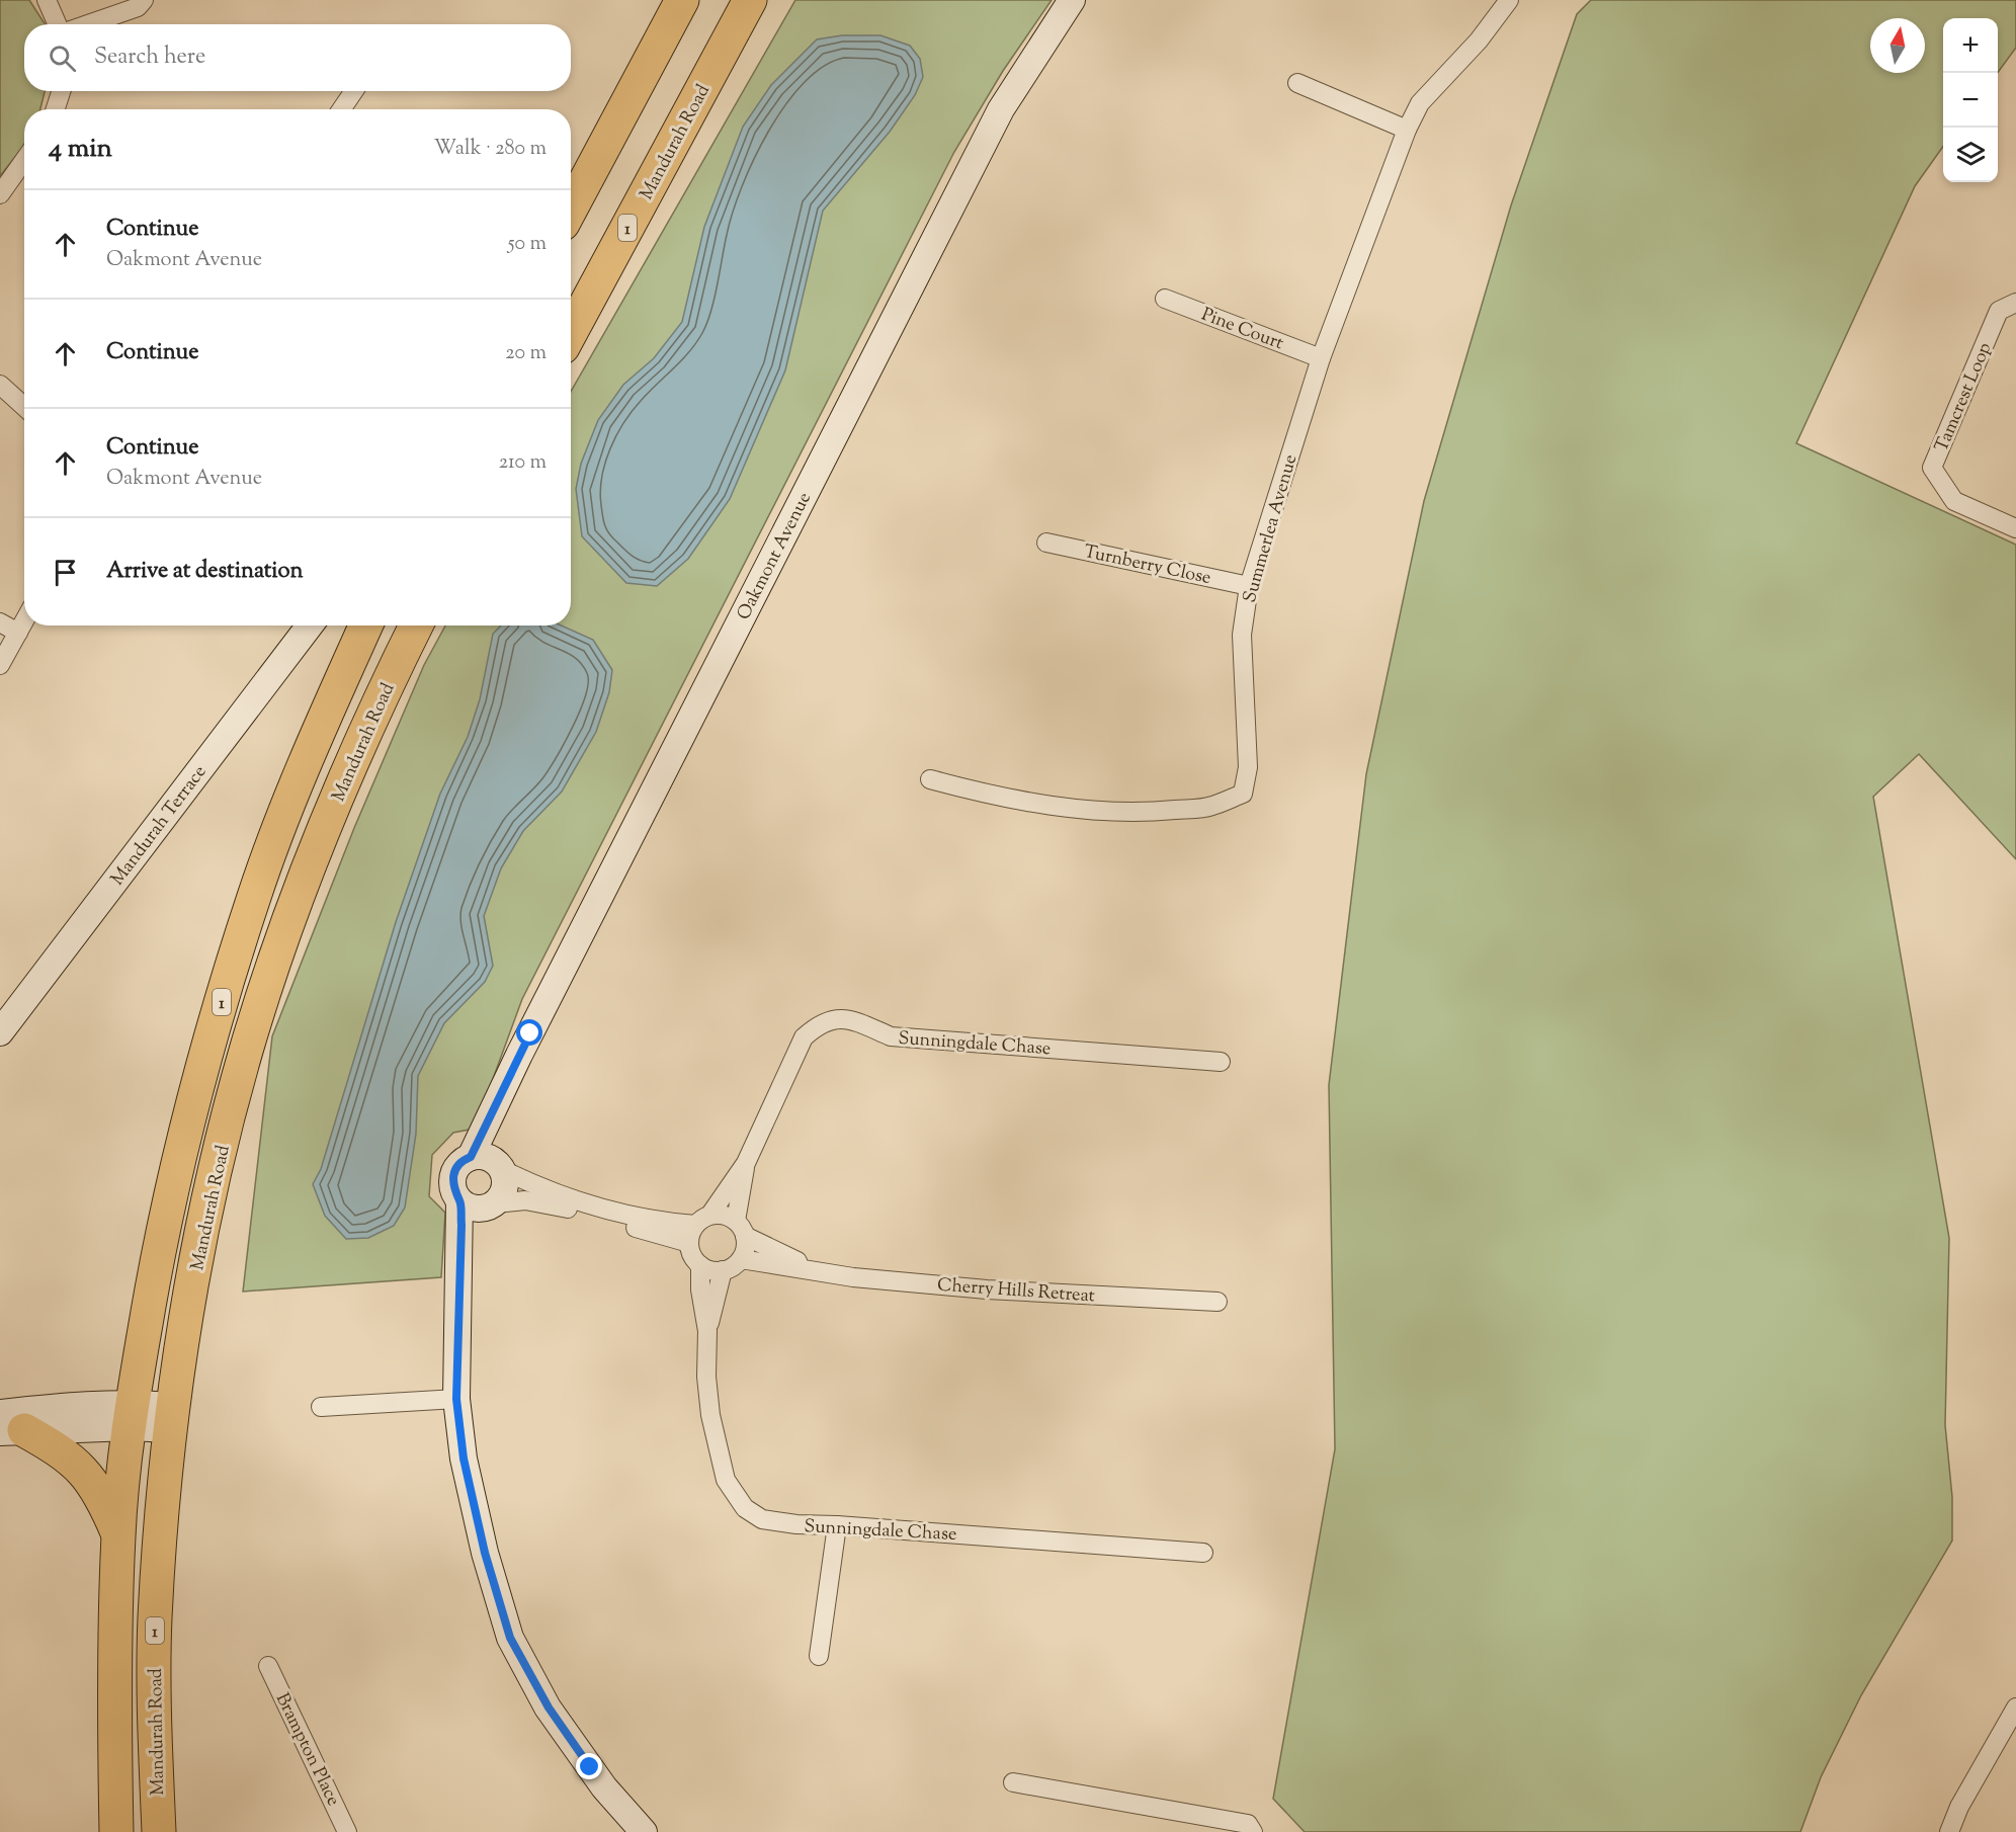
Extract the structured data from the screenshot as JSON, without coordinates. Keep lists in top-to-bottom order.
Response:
{
  "streets": {
    "highway": ["Mandurah Road", "1"],
    "street": [
      "Pine Court",
      "Tamcrest Loop",
      "Summerlea Avenue",
      "Oakmont Avenue",
      "Turnberry Close",
      "Mandurah Terrace",
      "Sunningdale Chase",
      "Cherry Hills Retreat",
      "Brampton Place"
    ]
  },
  "crossings": [
    ["Pine Court", "Summerlea Avenue"],
    ["Summerlea Avenue", "Turnberry Close"],
    ["Sunningdale Chase", "Cherry Hills Retreat"]
  ],
  "north": "top",
  "page": {
    "map_buttons": ["+", "−"],
    "search": "Search here",
    "heading": ["4 min", "Walk · 280 m"],
    "list": [
      ["Continue", "Oakmont Avenue", "50 m"],
      ["Continue", "20 m"],
      ["Continue", "Oakmont Avenue", "210 m"],
      "Arrive at destination"
    ]
  }
}
